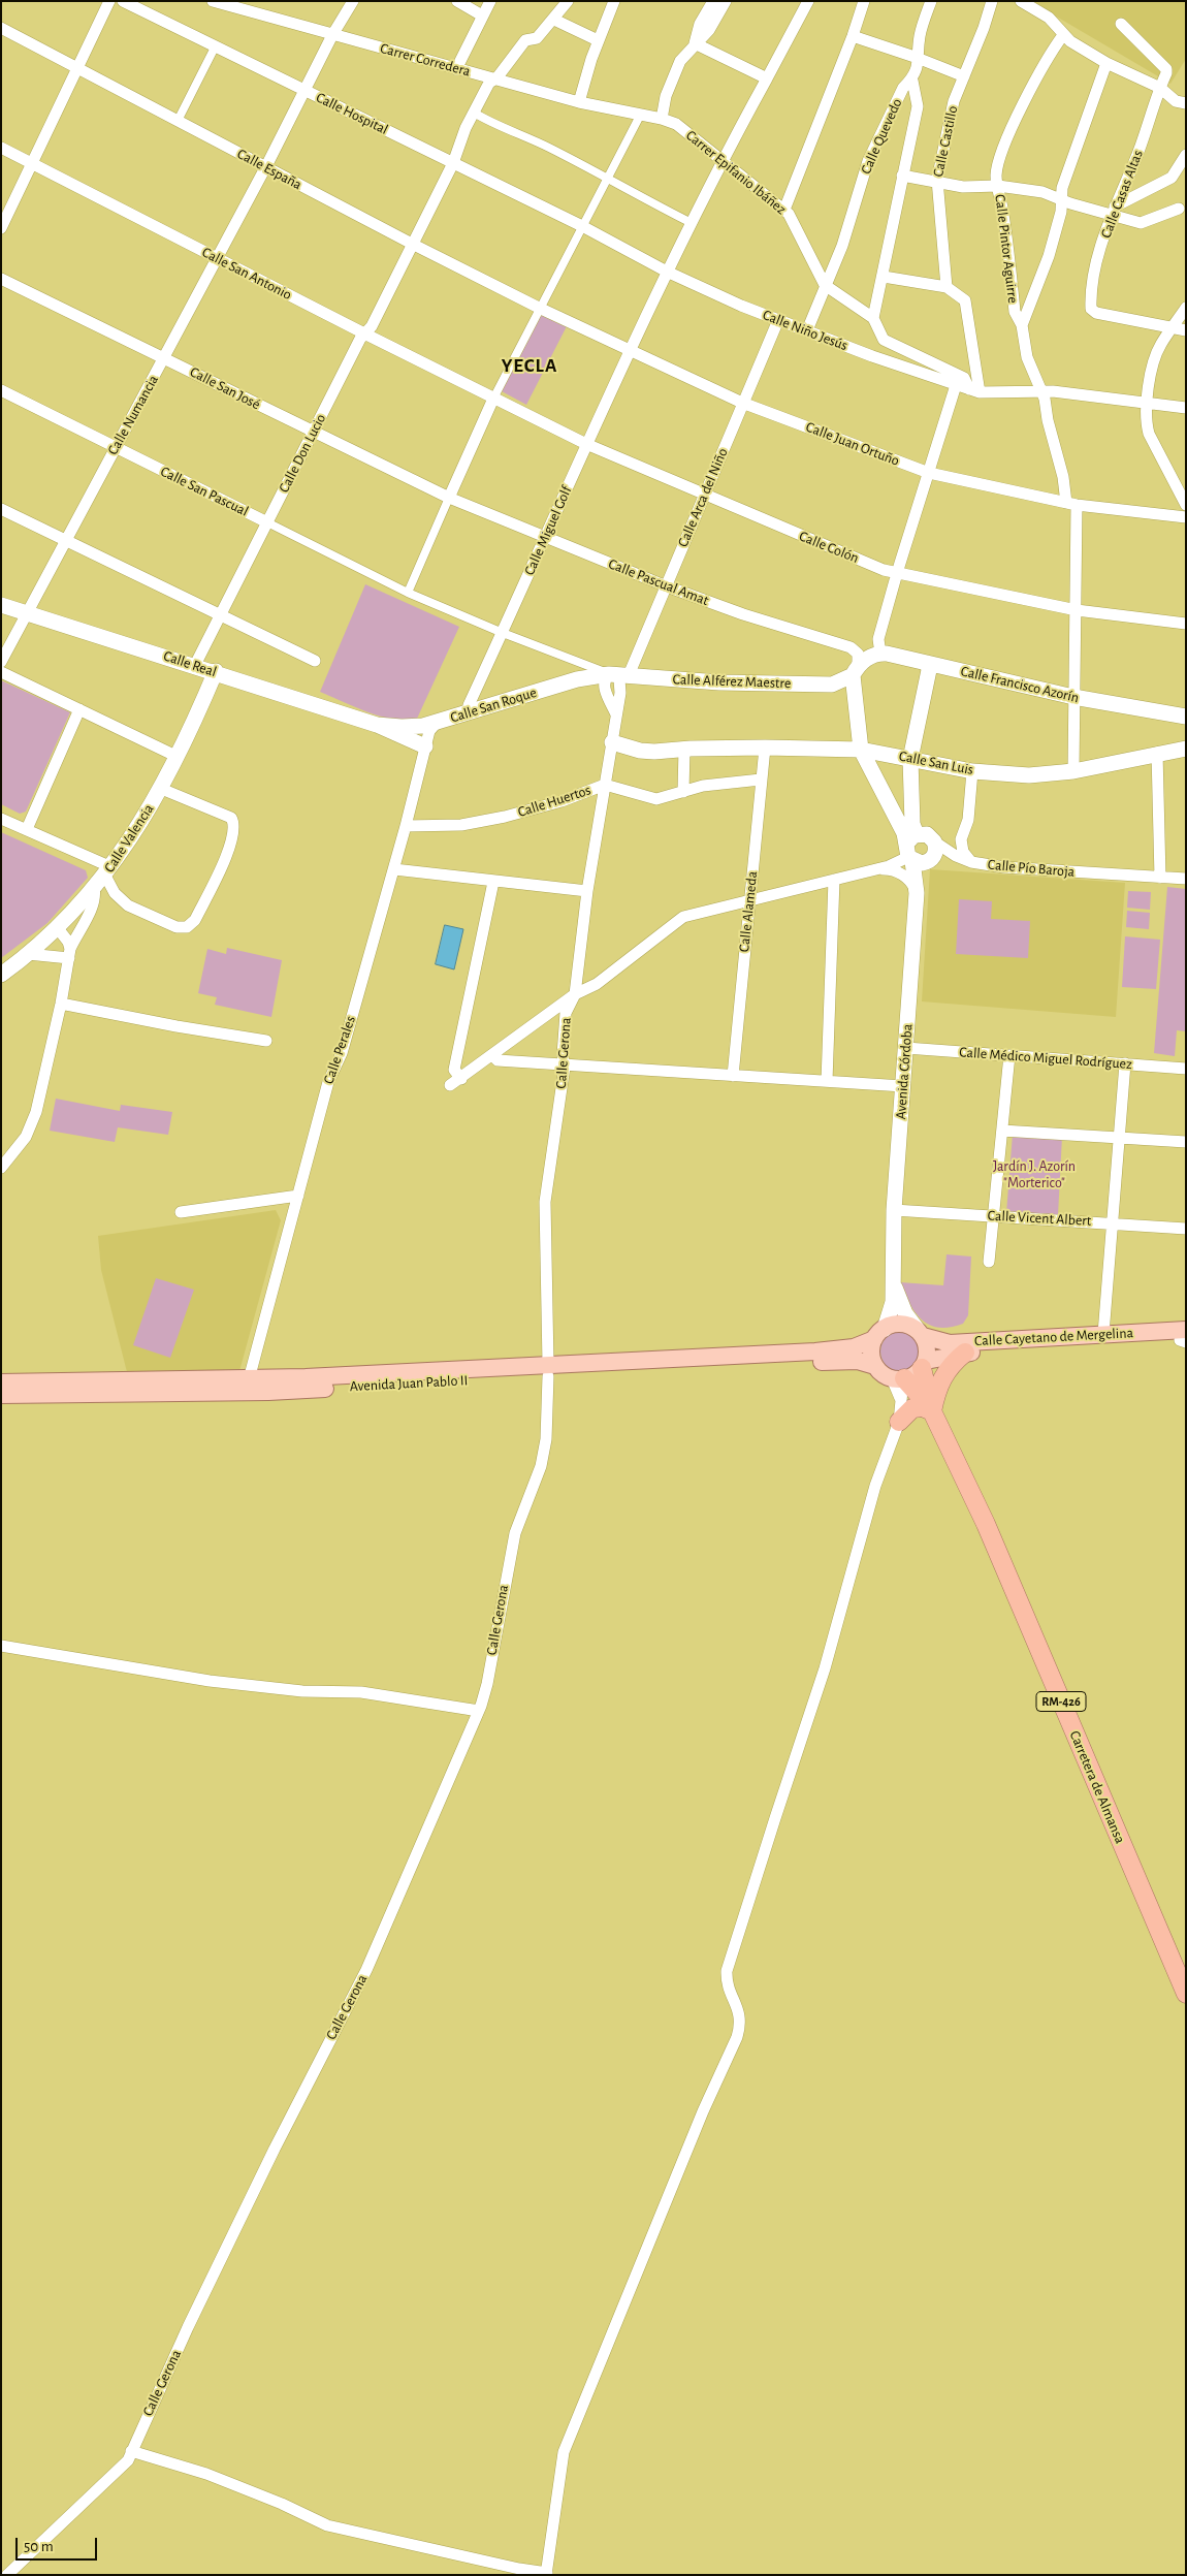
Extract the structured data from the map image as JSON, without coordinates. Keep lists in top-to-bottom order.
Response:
{
  "streets": {
    "highway": ["RM-426", "Carretera de Almansa"],
    "main road": [
      "Calle Real",
      "Calle Alférez Maestre",
      "Calle Francisco Azorín",
      "Calle San Roque",
      "Calle San Luis",
      "Calle Valencia",
      "Avenida Córdoba",
      "Calle Cayetano de Mergelina",
      "Avenida Juan Pablo II"
    ],
    "street": [
      "Carrer Corredera",
      "Calle Hospital",
      "Calle Quevedo",
      "Calle Castillo",
      "Calle España",
      "Carrer Epifanio Ibáñez",
      "Calle Casas Altas",
      "Calle Pintor Aguirre",
      "Calle San Antonio",
      "Calle Niño Jesús",
      "Calle San José",
      "Calle Numancia",
      "Calle Juan Ortuño",
      "Calle Don Lucio",
      "Calle San Pascual",
      "Calle Arca del Niño",
      "Calle Miguel Golf",
      "Calle Colón",
      "Calle Pascual Amat",
      "Calle Huertos",
      "Calle Pío Baroja",
      "Calle Alameda",
      "Calle Perales",
      "Calle Gerona",
      "Calle Médico Miguel Rodríguez",
      "Calle Vicent Albert"
    ]
  },
  "crossings": [
    ["Carrer Corredera", "Carrer Epifanio Ibáñez"],
    ["Carrer Corredera", "Calle Numancia"],
    ["Carrer Corredera", "Calle Don Lucio"],
    ["Calle Hospital", "Calle Niño Jesús"],
    ["Calle Hospital", "Calle Numancia"],
    ["Calle Hospital", "Calle Don Lucio"],
    ["Calle Quevedo", "Carrer Epifanio Ibáñez"],
    ["Calle Quevedo", "Calle Niño Jesús"],
    ["Calle España", "Calle Numancia"],
    ["Calle España", "Calle Juan Ortuño"],
    ["Calle España", "Calle Don Lucio"],
    ["Carrer Epifanio Ibáñez", "Calle Niño Jesús"],
    ["Carrer Epifanio Ibáñez", "Calle Miguel Golf"],
    ["Calle Pintor Aguirre", "Calle Niño Jesús"],
    ["Calle Pintor Aguirre", "Calle Juan Ortuño"],
    ["Calle Pintor Aguirre", "Calle Colón"],
    ["Calle Pintor Aguirre", "Calle Francisco Azorín"],
    ["Calle Pintor Aguirre", "Calle San Luis"],
    ["Calle San Antonio", "Calle Numancia"],
    ["Calle San Antonio", "Calle Don Lucio"],
    ["Calle San Antonio", "Calle Colón"],
    ["Calle Niño Jesús", "Calle Arca del Niño"],
    ["Calle Niño Jesús", "Calle Miguel Golf"],
    ["Calle San José", "Calle Numancia"],
    ["Calle San José", "Calle Don Lucio"],
    ["Calle San José", "Calle Pascual Amat"],
    ["Calle Numancia", "Calle San Pascual"],
    ["Calle Numancia", "Calle Real"],
    ["Calle Juan Ortuño", "Calle Arca del Niño"],
    ["Calle Juan Ortuño", "Calle Miguel Golf"],
    ["Calle Don Lucio", "Calle San Pascual"],
    ["Calle Don Lucio", "Calle Real"],
    ["Calle San Pascual", "Calle Arca del Niño"],
    ["Calle San Pascual", "Calle Miguel Golf"],
    ["Calle San Pascual", "Calle Alférez Maestre"],
    ["Calle San Pascual", "Calle San Roque"],
    ["Calle San Pascual", "Calle Gerona"],
    ["Calle Arca del Niño", "Calle Colón"],
    ["Calle Arca del Niño", "Calle Pascual Amat"],
    ["Calle Arca del Niño", "Calle Alférez Maestre"],
    ["Calle Arca del Niño", "Calle San Roque"],
    ["Calle Arca del Niño", "Calle Gerona"],
    ["Calle Miguel Golf", "Calle Colón"],
    ["Calle Miguel Golf", "Calle Pascual Amat"],
    ["Calle Miguel Golf", "Calle San Roque"],
    ["Calle Real", "Calle San Roque"],
    ["Calle Real", "Calle Valencia"],
    ["Calle Alférez Maestre", "Calle San Roque"],
    ["Calle Alférez Maestre", "Calle Gerona"],
    ["Calle San Roque", "Calle Perales"],
    ["Calle San Roque", "Calle Gerona"],
    ["Calle San Luis", "Calle Alameda"],
    ["Calle San Luis", "Calle Gerona"],
    ["Calle Huertos", "Calle Alameda"],
    ["Calle Huertos", "Calle Perales"],
    ["Calle Huertos", "Calle Gerona"],
    ["Calle Perales", "Avenida Juan Pablo II"],
    ["Calle Gerona", "Avenida Juan Pablo II"],
    ["Calle Médico Miguel Rodríguez", "Avenida Córdoba"],
    ["Avenida Córdoba", "Calle Vicent Albert"],
    ["Avenida Córdoba", "Calle Cayetano de Mergelina"],
    ["Avenida Córdoba", "RM-426"],
    ["Calle Cayetano de Mergelina", "RM-426"],
    ["RM-426", "Carretera de Almansa"]
  ],
  "districts": ["YECLA"],
  "parks": ["Jardín J. Azorín \"Morterico\""],
  "scale_bar": "50 m"
}
